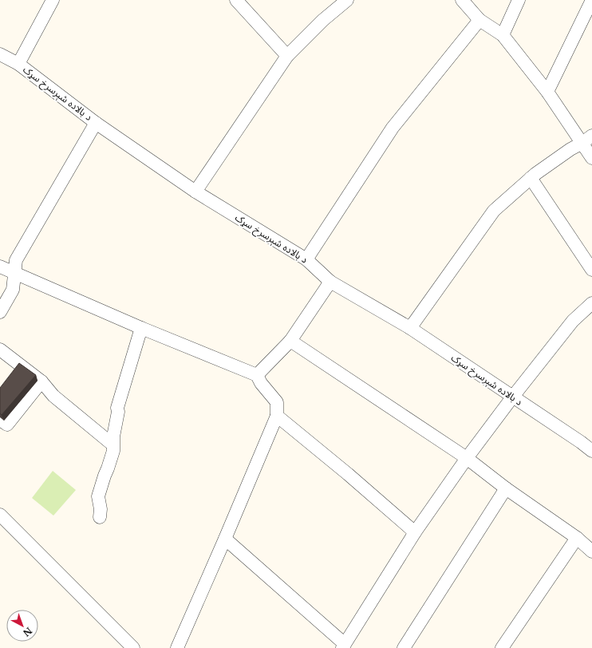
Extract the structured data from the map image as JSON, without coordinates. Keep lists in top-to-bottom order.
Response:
{
  "streets": {
    "street": ["د بالاده شېرسرخ سړک"]
  },
  "north": "bottom right"
}
